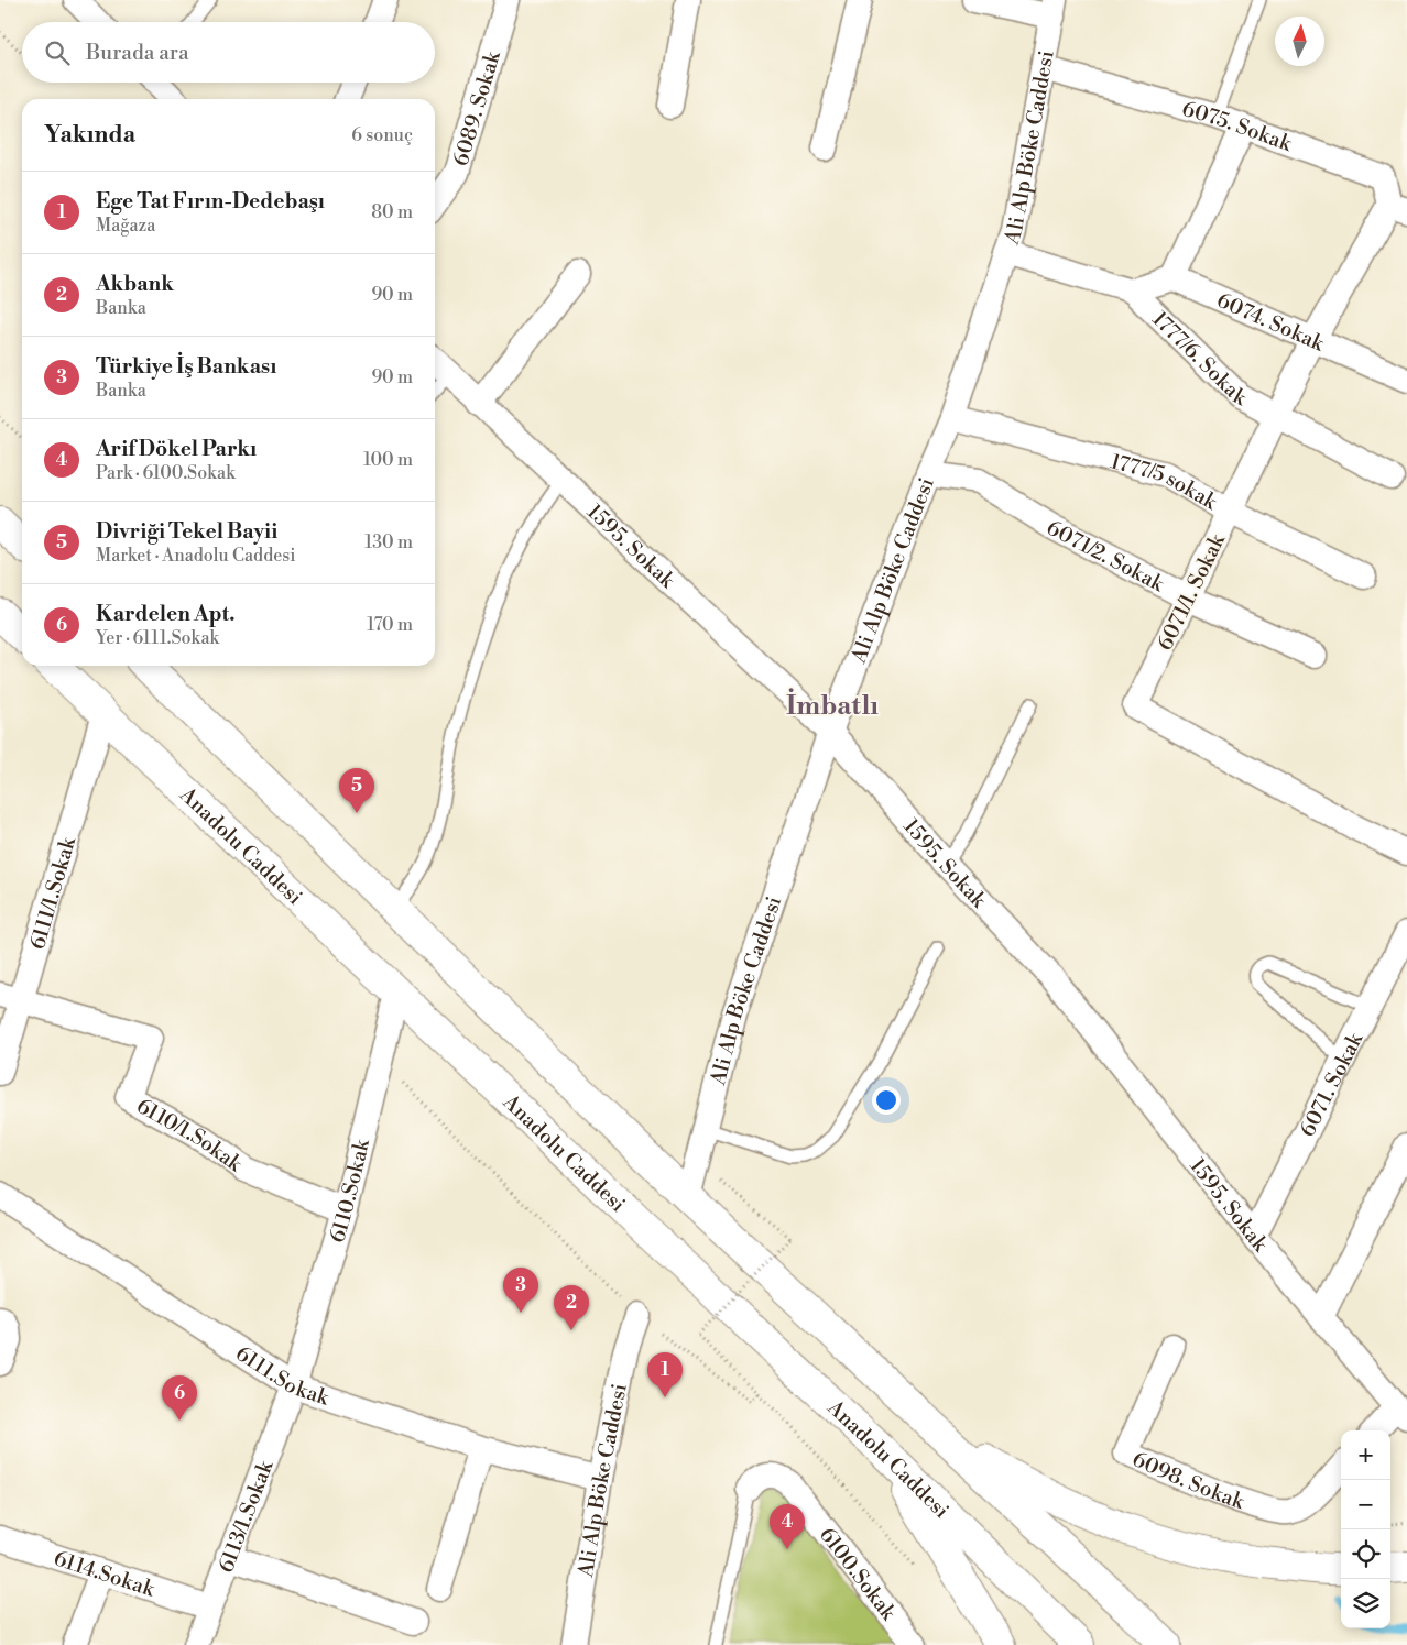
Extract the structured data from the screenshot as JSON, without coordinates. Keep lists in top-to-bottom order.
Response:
{
  "streets": {
    "highway": ["Anadolu Caddesi"],
    "street": [
      "6089. Sokak",
      "6075. Sokak",
      "Ali Alp Böke Caddesi",
      "6074. Sokak",
      "1777/6. Sokak",
      "1777/5 sokak",
      "1595. Sokak",
      "6071/2. Sokak",
      "6071/1. Sokak",
      "6111/1.Sokak",
      "6071. Sokak",
      "6110/1.Sokak",
      "6110.Sokak",
      "6111.Sokak",
      "6098. Sokak",
      "6113/1.Sokak",
      "6114.Sokak",
      "6100.Sokak"
    ]
  },
  "crossings": [
    ["6075. Sokak", "Ali Alp Böke Caddesi"],
    ["6075. Sokak", "6071/1. Sokak"],
    ["Ali Alp Böke Caddesi", "1777/6. Sokak"],
    ["Ali Alp Böke Caddesi", "1777/5 sokak"],
    ["Ali Alp Böke Caddesi", "1595. Sokak"],
    ["Ali Alp Böke Caddesi", "6071/2. Sokak"],
    ["Ali Alp Böke Caddesi", "6111.Sokak"],
    ["6074. Sokak", "6071/1. Sokak"],
    ["1777/6. Sokak", "6071/1. Sokak"],
    ["1777/5 sokak", "6071/1. Sokak"],
    ["1595. Sokak", "6071. Sokak"],
    ["6071/2. Sokak", "6071/1. Sokak"],
    ["Anadolu Caddesi", "6111/1.Sokak"],
    ["Anadolu Caddesi", "6110.Sokak"],
    ["6111/1.Sokak", "6110/1.Sokak"],
    ["6110/1.Sokak", "6110.Sokak"],
    ["6110.Sokak", "6111.Sokak"],
    ["6110.Sokak", "6113/1.Sokak"],
    ["6111.Sokak", "6113/1.Sokak"],
    ["6113/1.Sokak", "6114.Sokak"]
  ],
  "districts": ["İmbatlı"],
  "north": "top",
  "page": {
    "search": "Burada ara",
    "heading": ["Yakında", "6 sonuç"],
    "list": [
      {
        "mark": "1",
        "name": "Ege Tat Fırın-Dedebaşı",
        "note": "Mağaza",
        "value": "80 m"
      },
      {
        "mark": "2",
        "name": "Akbank",
        "note": "Banka",
        "value": "90 m"
      },
      {
        "mark": "3",
        "name": "Türkiye İş Bankası",
        "note": "Banka",
        "value": "90 m"
      },
      {
        "mark": "4",
        "name": "Arif Dökel Parkı",
        "note": "Park · 6100.Sokak",
        "value": "100 m"
      },
      {
        "mark": "5",
        "name": "Divriği Tekel Bayii",
        "note": "Market · Anadolu Caddesi",
        "value": "130 m"
      },
      {
        "mark": "6",
        "name": "Kardelen Apt.",
        "note": "Yer · 6111.Sokak",
        "value": "170 m"
      }
    ],
    "pins": [
      "5",
      "3",
      "2",
      "1",
      "6",
      "4"
    ],
    "map_buttons": ["+", "−"]
  }
}
